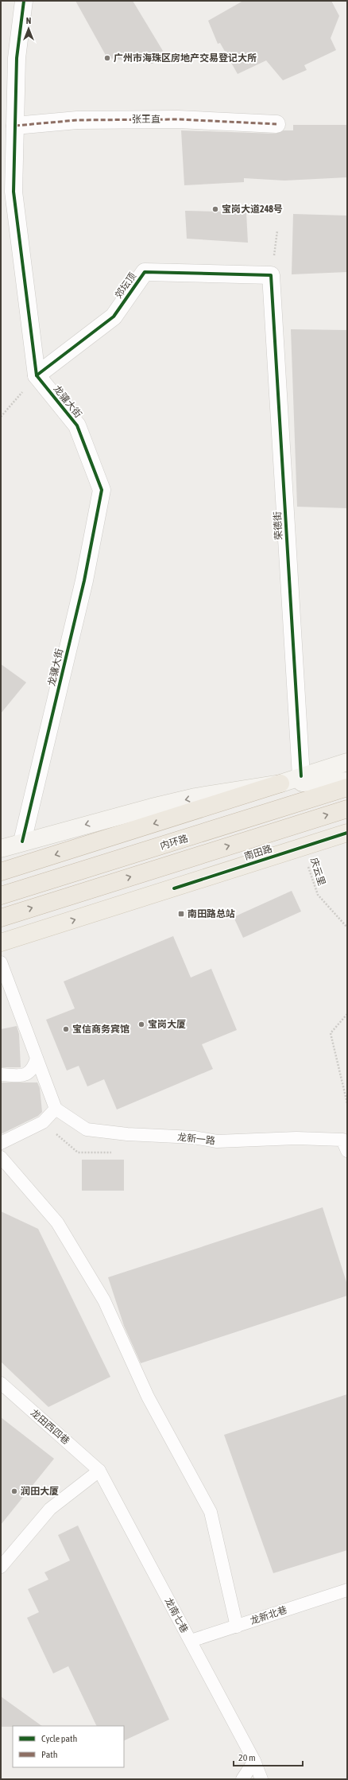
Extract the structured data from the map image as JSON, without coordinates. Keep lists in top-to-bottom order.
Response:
{
  "streets": {
    "highway": ["内环路"],
    "main road": ["南田路"],
    "street": [
      "张王直",
      "郊坛顶",
      "龙骧大街",
      "荣德街"
    ],
    "lane": [
      "龙新一路",
      "龙田西四巷",
      "龙南七巷",
      "龙新北巷"
    ],
    "path": ["庆云里"]
  },
  "crossings": [
    ["郊坛顶", "龙骧大街"],
    ["郊坛顶", "荣德街"],
    ["南田路", "庆云里"],
    ["龙田西四巷", "龙南七巷"],
    ["龙南七巷", "龙新北巷"]
  ],
  "places": {
    "other": [
      "广州市海珠区房地产交易登记大所",
      "宝岗大道248号",
      "宝岗大厦",
      "宝信商务宾馆",
      "润田大厦"
    ],
    "transit": ["南田路总站"]
  },
  "legend": ["Cycle path", "Path"],
  "scale_bar": "20 m",
  "north": "top"
}
